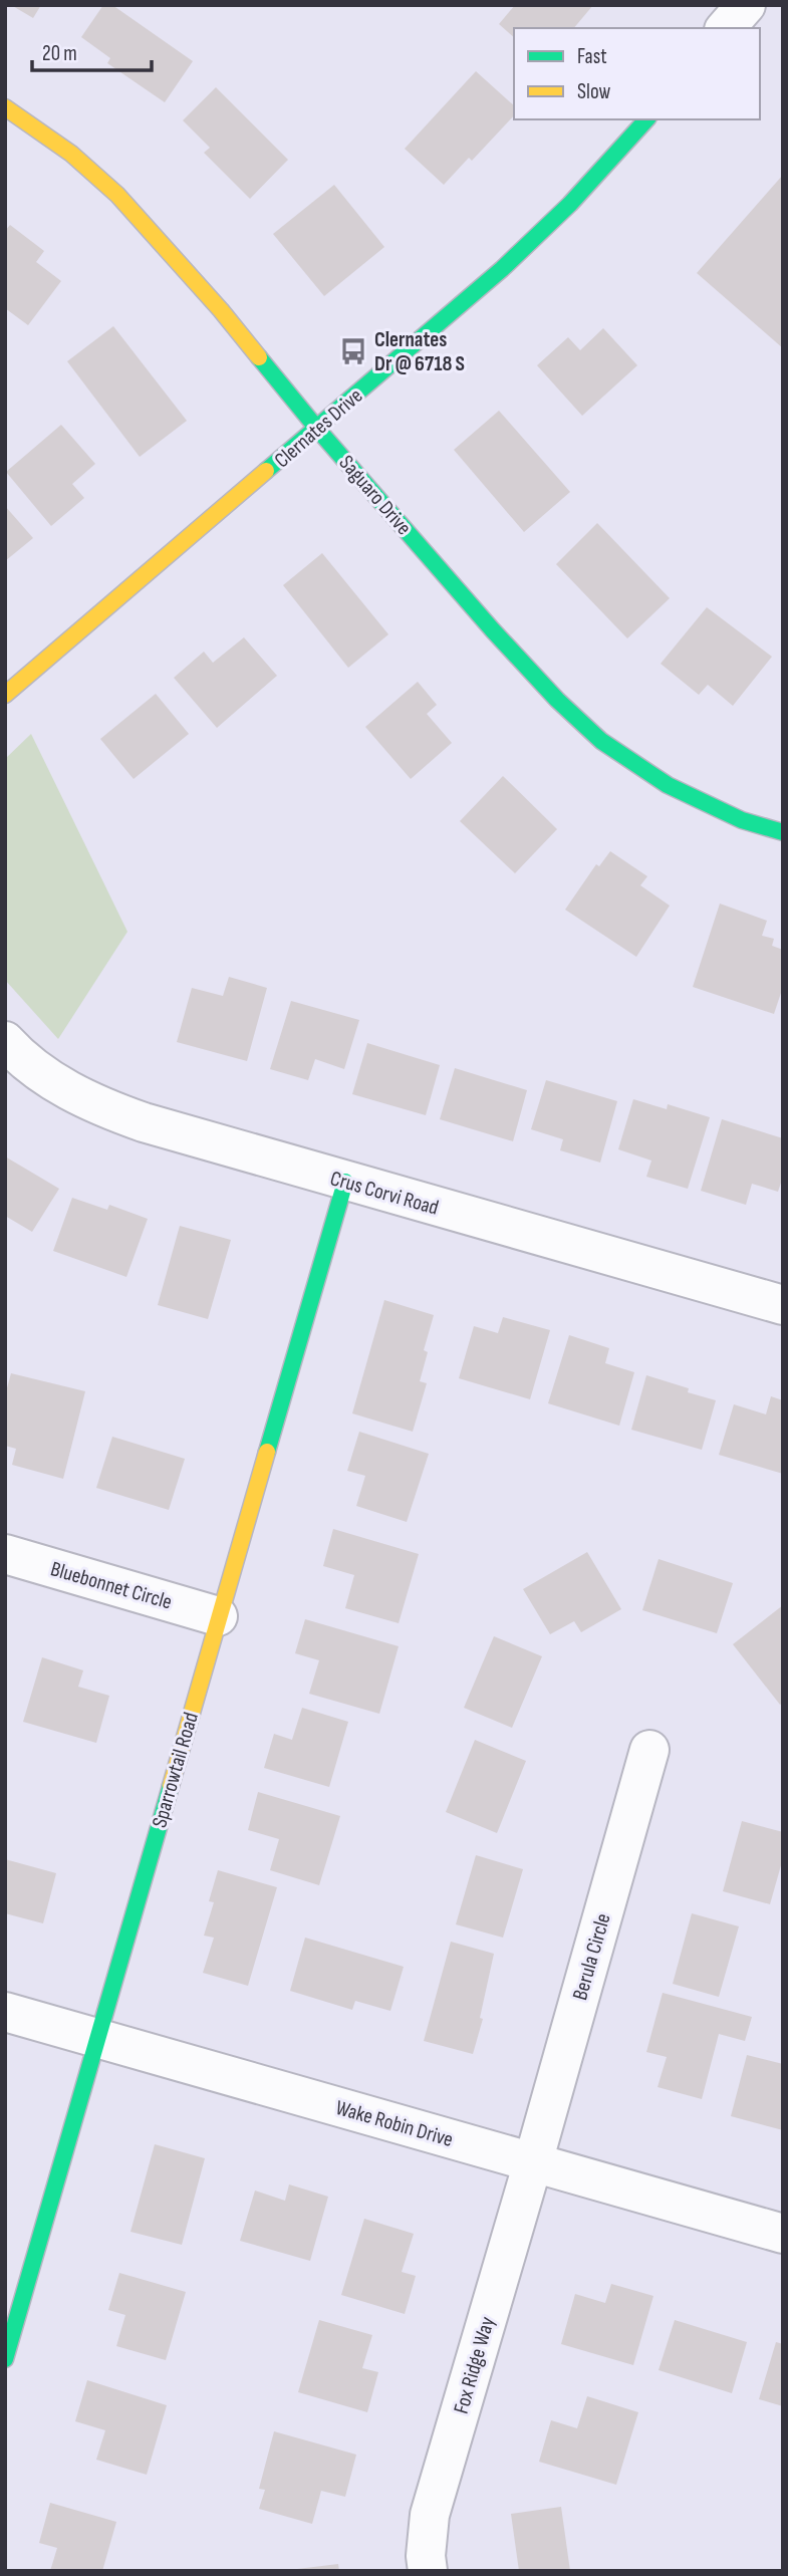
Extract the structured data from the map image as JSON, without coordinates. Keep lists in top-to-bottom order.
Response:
{
  "streets": {
    "street": [
      "Clernates Drive",
      "Saguaro Drive",
      "Crus Corvi Road",
      "Bluebonnet Circle",
      "Sparrowtail Road",
      "Berula Circle",
      "Wake Robin Drive",
      "Fox Ridge Way"
    ]
  },
  "crossings": [
    ["Clernates Drive", "Saguaro Drive"],
    ["Crus Corvi Road", "Sparrowtail Road"],
    ["Bluebonnet Circle", "Sparrowtail Road"],
    ["Sparrowtail Road", "Wake Robin Drive"],
    ["Berula Circle", "Wake Robin Drive"],
    ["Berula Circle", "Fox Ridge Way"],
    ["Wake Robin Drive", "Fox Ridge Way"]
  ],
  "places": {
    "bus stop": ["Clernates Dr @ 6718 S"]
  },
  "legend": ["Fast", "Slow"],
  "scale_bar": "20 m"
}
